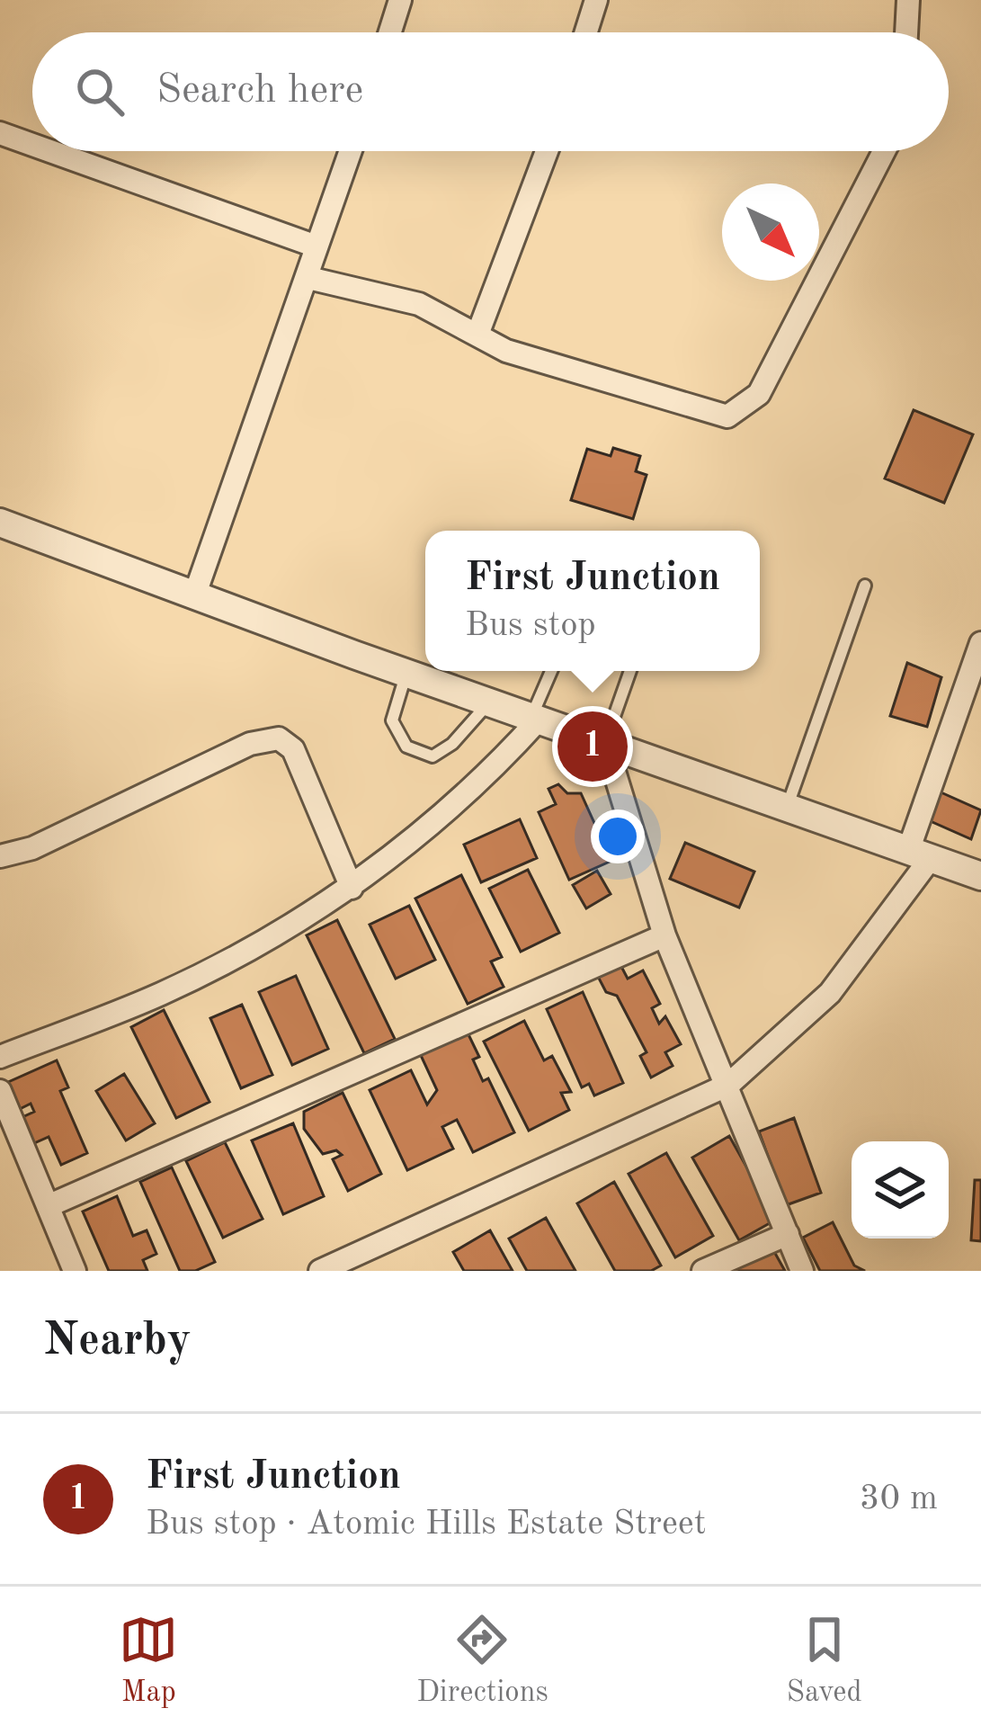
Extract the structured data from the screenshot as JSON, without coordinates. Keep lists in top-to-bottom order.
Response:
{
  "north": "bottom right",
  "page": {
    "search": "Search here",
    "popup": ["First Junction", "Bus stop"],
    "pins": "1",
    "heading": "Nearby",
    "list": [
      {
        "mark": "1",
        "name": "First Junction",
        "note": "Bus stop · Atomic Hills Estate Street",
        "value": "30 m"
      }
    ],
    "nav": ["Map", "Directions", "Saved"]
  }
}
